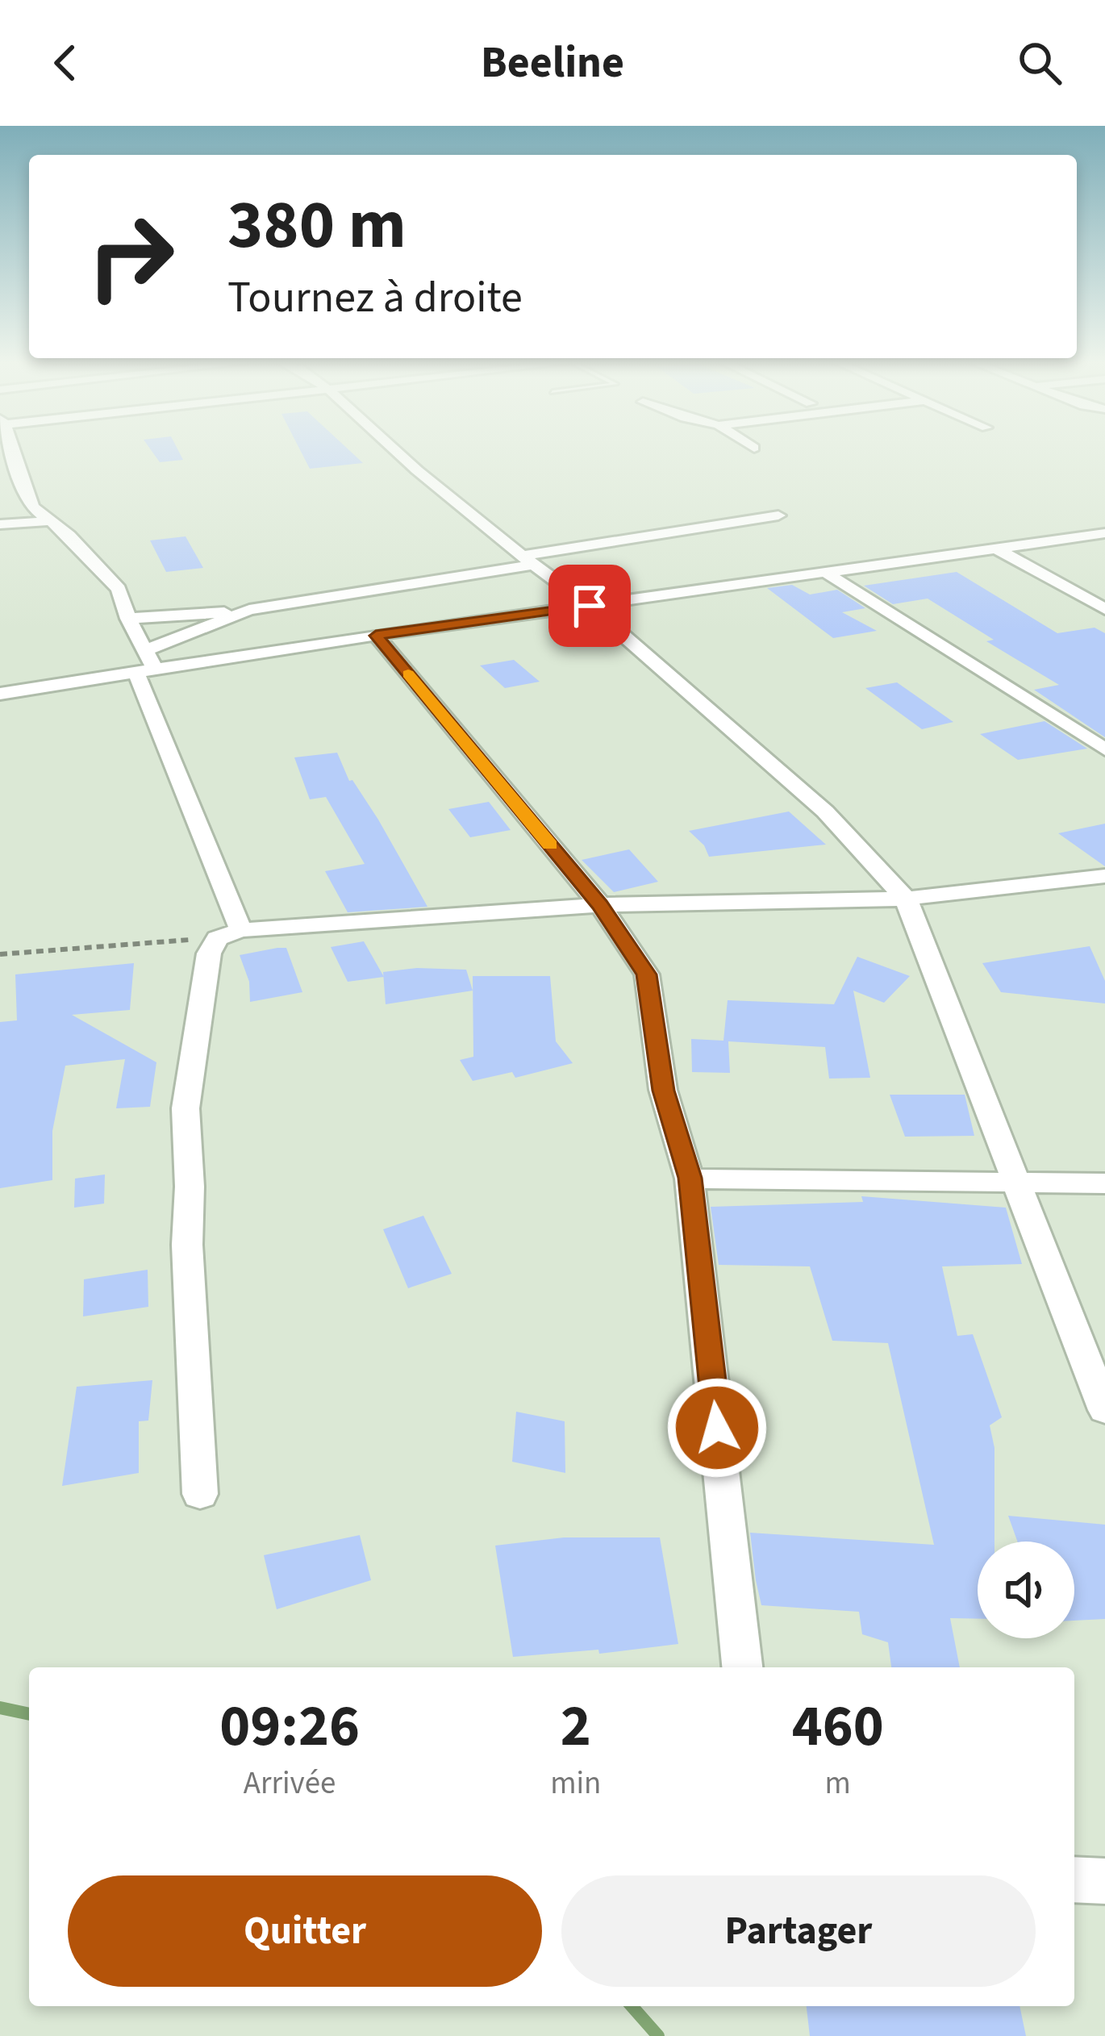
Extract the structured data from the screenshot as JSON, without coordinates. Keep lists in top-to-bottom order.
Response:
{
  "page": {
    "header": "Beeline",
    "turn": ["380 m", "Tournez à droite"],
    "eta": [
      "09:26",
      "Arrivée",
      "2",
      "min",
      "460",
      "m"
    ],
    "buttons": ["Quitter", "Partager"]
  }
}
